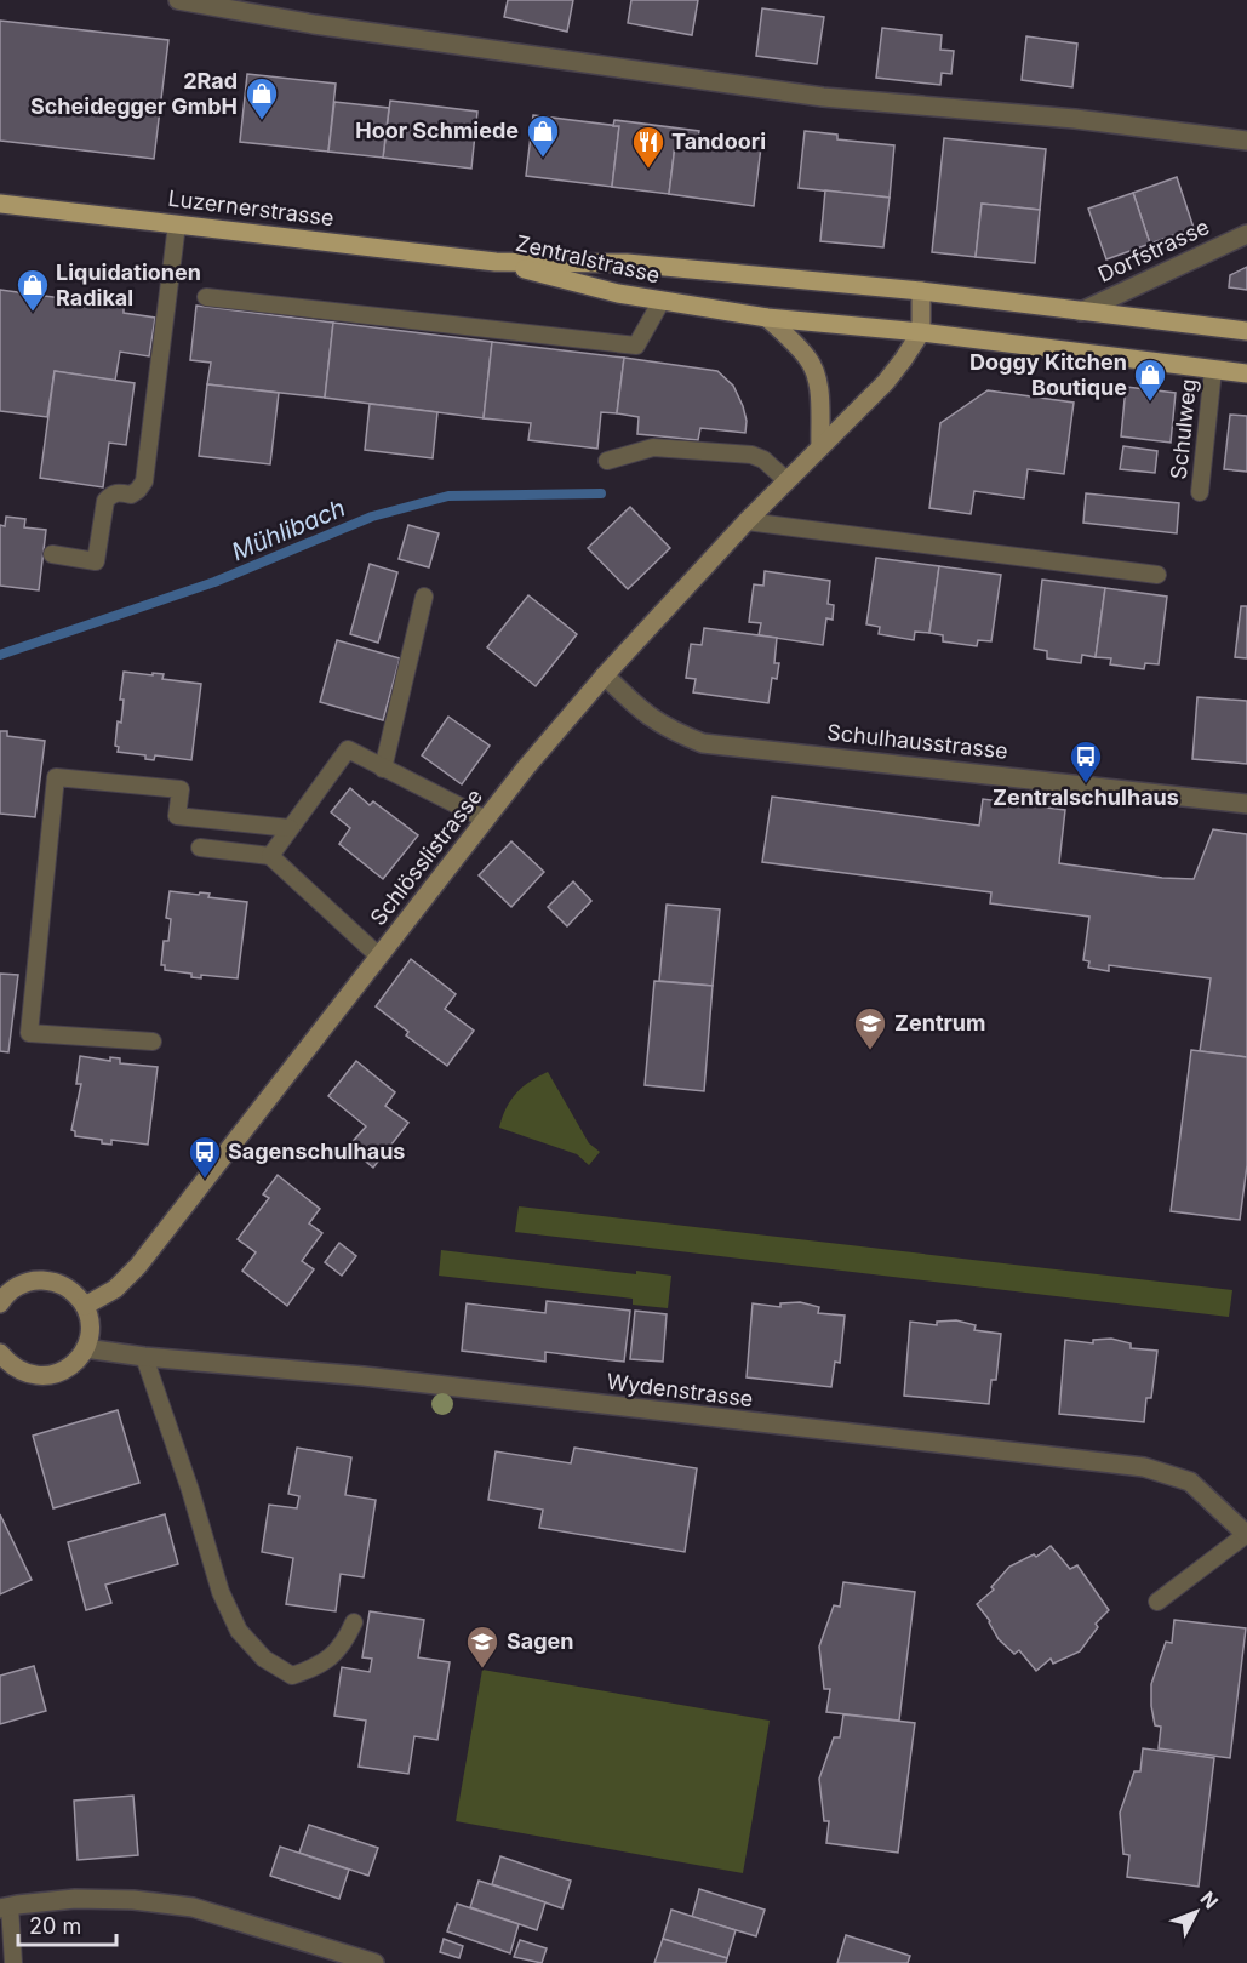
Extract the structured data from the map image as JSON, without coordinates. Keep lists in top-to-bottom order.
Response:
{
  "streets": {
    "main road": ["Luzernerstrasse", "Zentralstrasse", "Schlösslistrasse"],
    "street": ["Dorfstrasse", "Schulhausstrasse", "Wydenstrasse"],
    "lane": ["Schulweg"]
  },
  "crossings": [
    ["Luzernerstrasse", "Zentralstrasse"],
    ["Dorfstrasse", "Zentralstrasse"],
    ["Zentralstrasse", "Schulweg"],
    ["Zentralstrasse", "Schlösslistrasse"],
    ["Schulhausstrasse", "Schlösslistrasse"]
  ],
  "water": ["Mühlibach"],
  "places": {
    "shop": [
      "2Rad Scheidegger GmbH",
      "Hoor Schmiede",
      "Liquidationen Radikal",
      "Doggy Kitchen Boutique"
    ],
    "restaurant": ["Tandoori"],
    "bus stop": ["Zentralschulhaus", "Sagenschulhaus"],
    "school or university": ["Zentrum", "Sagen"]
  },
  "scale_bar": "20 m",
  "north": "top right"
}
